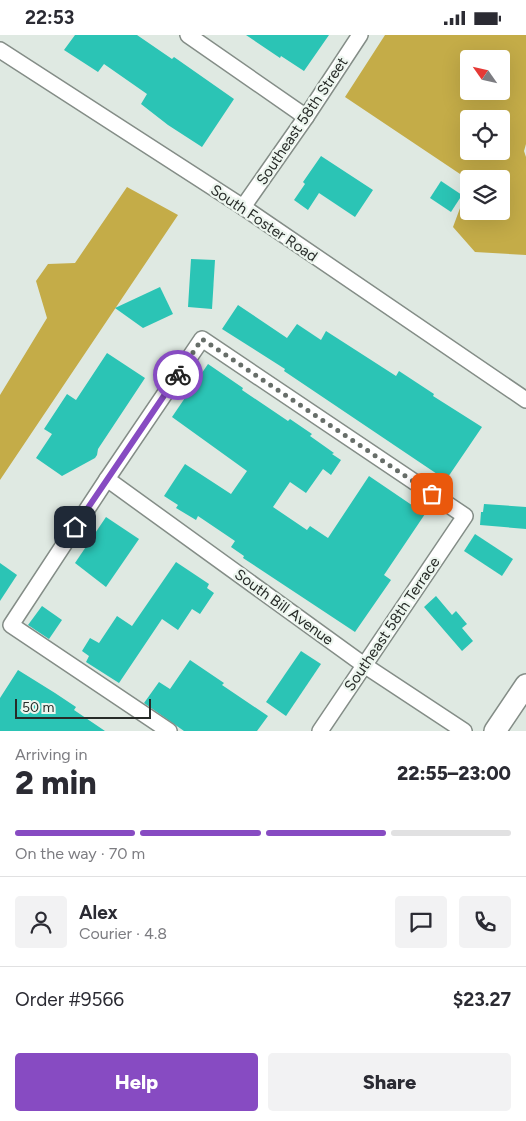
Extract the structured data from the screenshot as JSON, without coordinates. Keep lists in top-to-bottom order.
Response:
{
  "streets": {
    "street": [
      "Southeast 58th Street",
      "South Foster Road",
      "South Bill Avenue",
      "Southeast 58th Terrace"
    ]
  },
  "crossings": [
    ["Southeast 58th Street", "South Foster Road"],
    ["South Bill Avenue", "Southeast 58th Terrace"]
  ],
  "scale_bar": "50 m",
  "north": "top left",
  "page": {
    "status": "22:53",
    "scale": "50 m",
    "heading": ["2 min", "Arriving in", "22:55–23:00"],
    "panel": [
      "Alex",
      "Courier · 4.8",
      "Order #9566",
      "$23.27"
    ],
    "bar": "On the way · 70 m",
    "buttons": ["Help", "Share"]
  }
}
